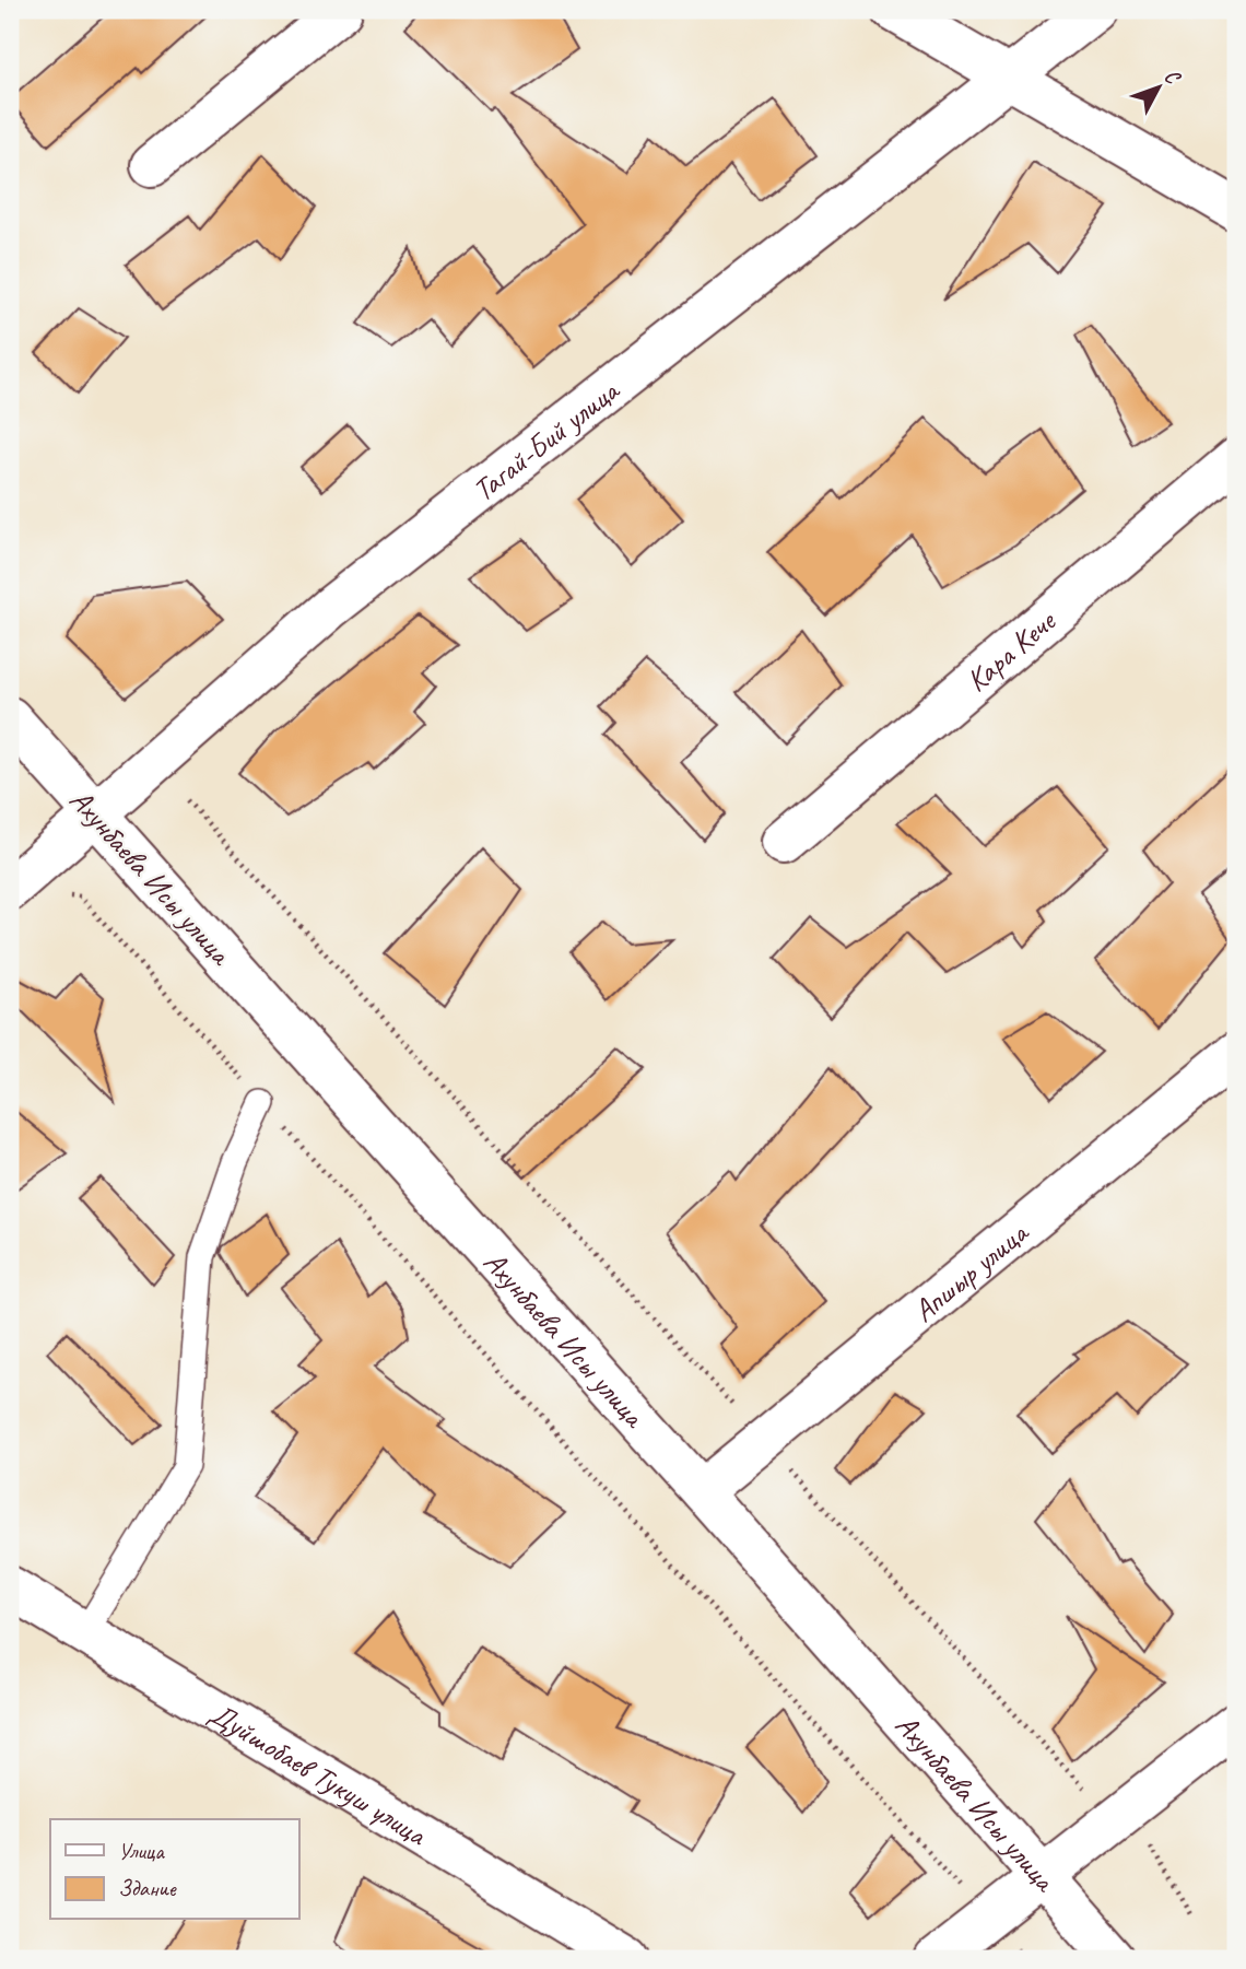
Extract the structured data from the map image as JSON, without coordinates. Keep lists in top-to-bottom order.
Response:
{
  "streets": {
    "street": [
      "Тагай-Бий улица",
      "Кара Кече",
      "Ахунбаева Исы улица",
      "Апшыр улица",
      "Дуйшобаев Тукуш улица"
    ]
  },
  "crossings": [
    ["Тагай-Бий улица", "Ахунбаева Исы улица"],
    ["Ахунбаева Исы улица", "Апшыр улица"]
  ],
  "legend": ["Улица", "Здание"],
  "north": "top right"
}
